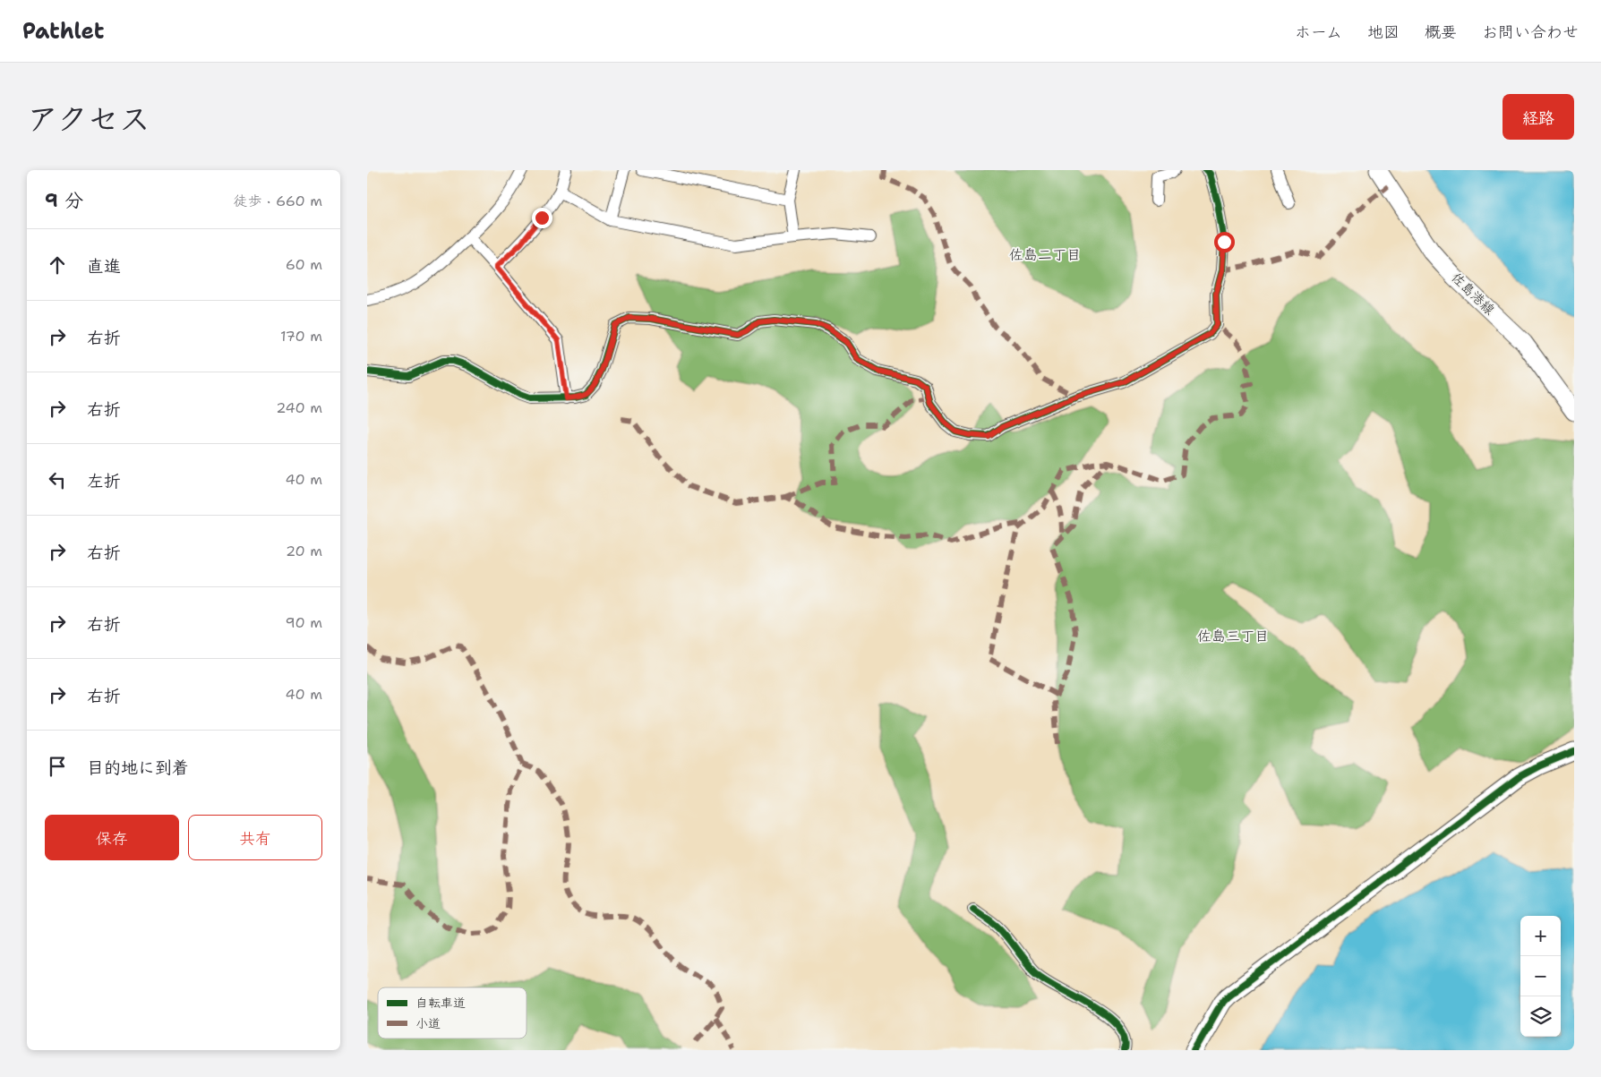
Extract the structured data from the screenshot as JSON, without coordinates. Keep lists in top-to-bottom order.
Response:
{
  "streets": {
    "street": ["佐島港線"]
  },
  "districts": ["佐島二丁目", "佐島三丁目"],
  "legend": ["自転車道", "小道"],
  "page": {
    "header": "Pathlet",
    "nav": [
      "ホーム",
      "地図",
      "概要",
      "お問い合わせ"
    ],
    "title": "アクセス",
    "buttons": [
      "経路",
      ["保存", "共有"]
    ],
    "heading": ["9 分", "徒歩 · 660 m"],
    "list": [
      ["直進", "60 m"],
      ["右折", "170 m"],
      ["右折", "240 m"],
      ["左折", "40 m"],
      ["右折", "20 m"],
      ["右折", "90 m"],
      ["右折", "40 m"],
      "目的地に到着"
    ],
    "map_buttons": ["+", "−"]
  }
}
